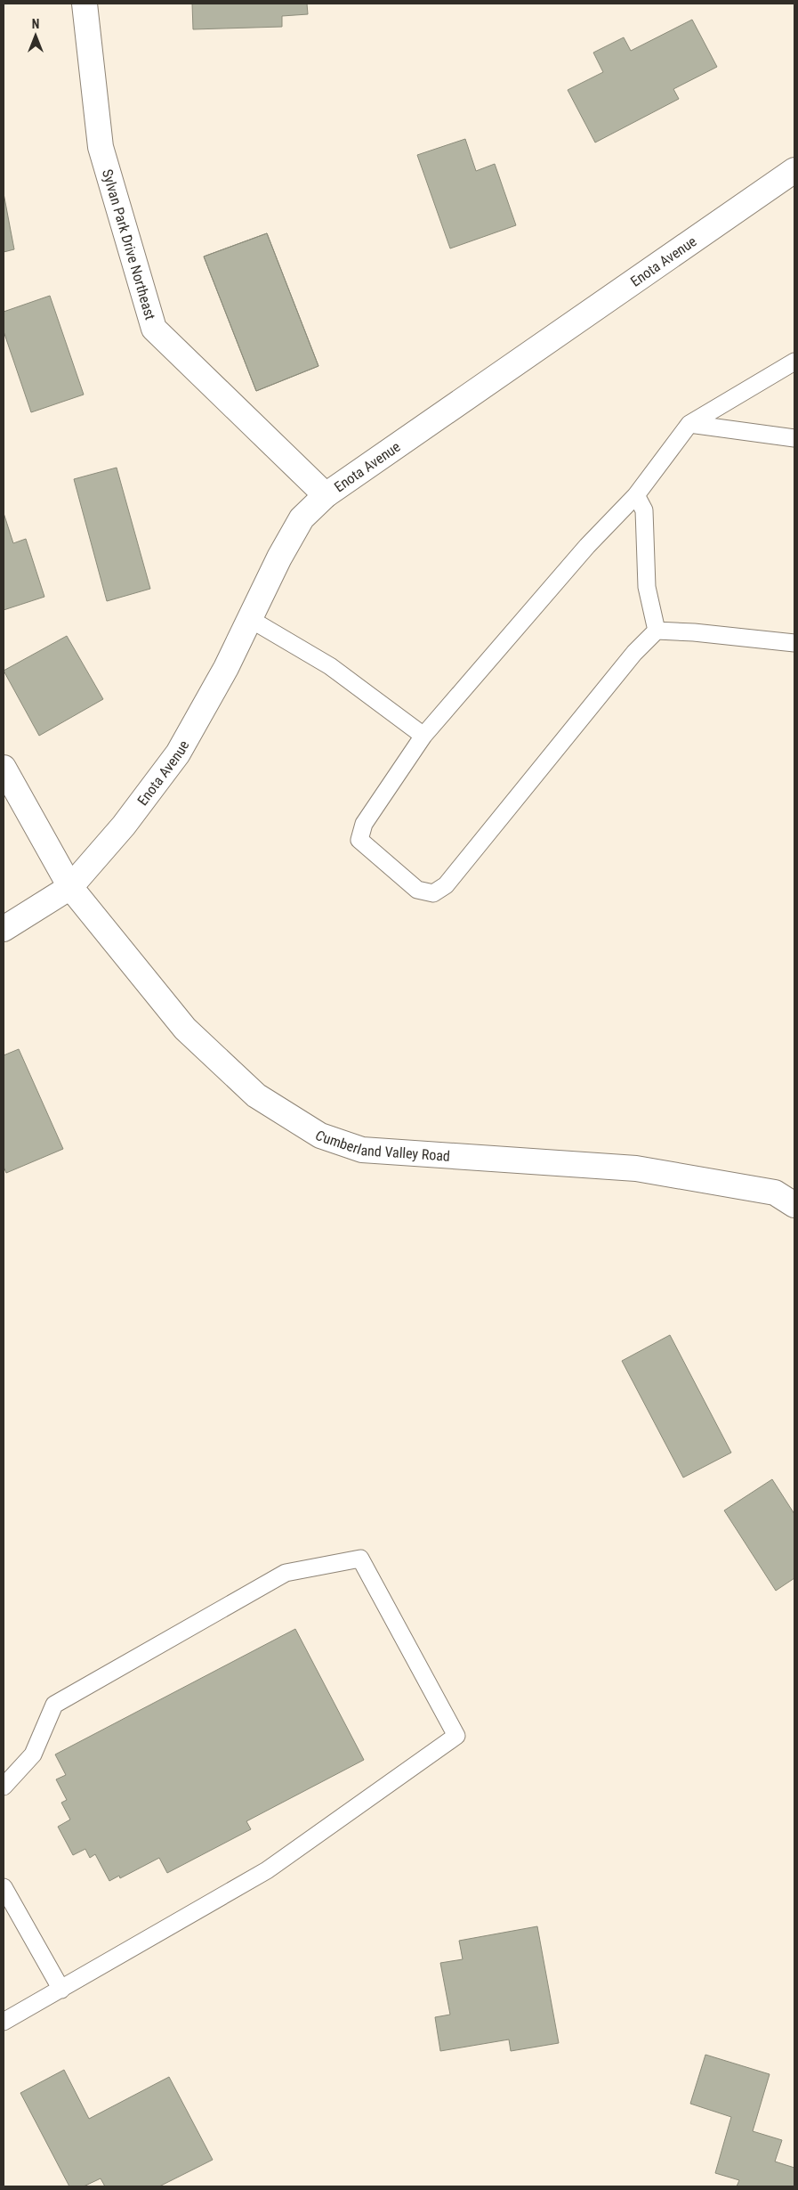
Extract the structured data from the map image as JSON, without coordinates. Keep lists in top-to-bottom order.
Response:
{
  "streets": {
    "street": ["Sylvan Park Drive Northeast", "Enota Avenue", "Cumberland Valley Road"]
  },
  "crossings": [
    ["Sylvan Park Drive Northeast", "Enota Avenue"],
    ["Enota Avenue", "Cumberland Valley Road"]
  ],
  "north": "top"
}
